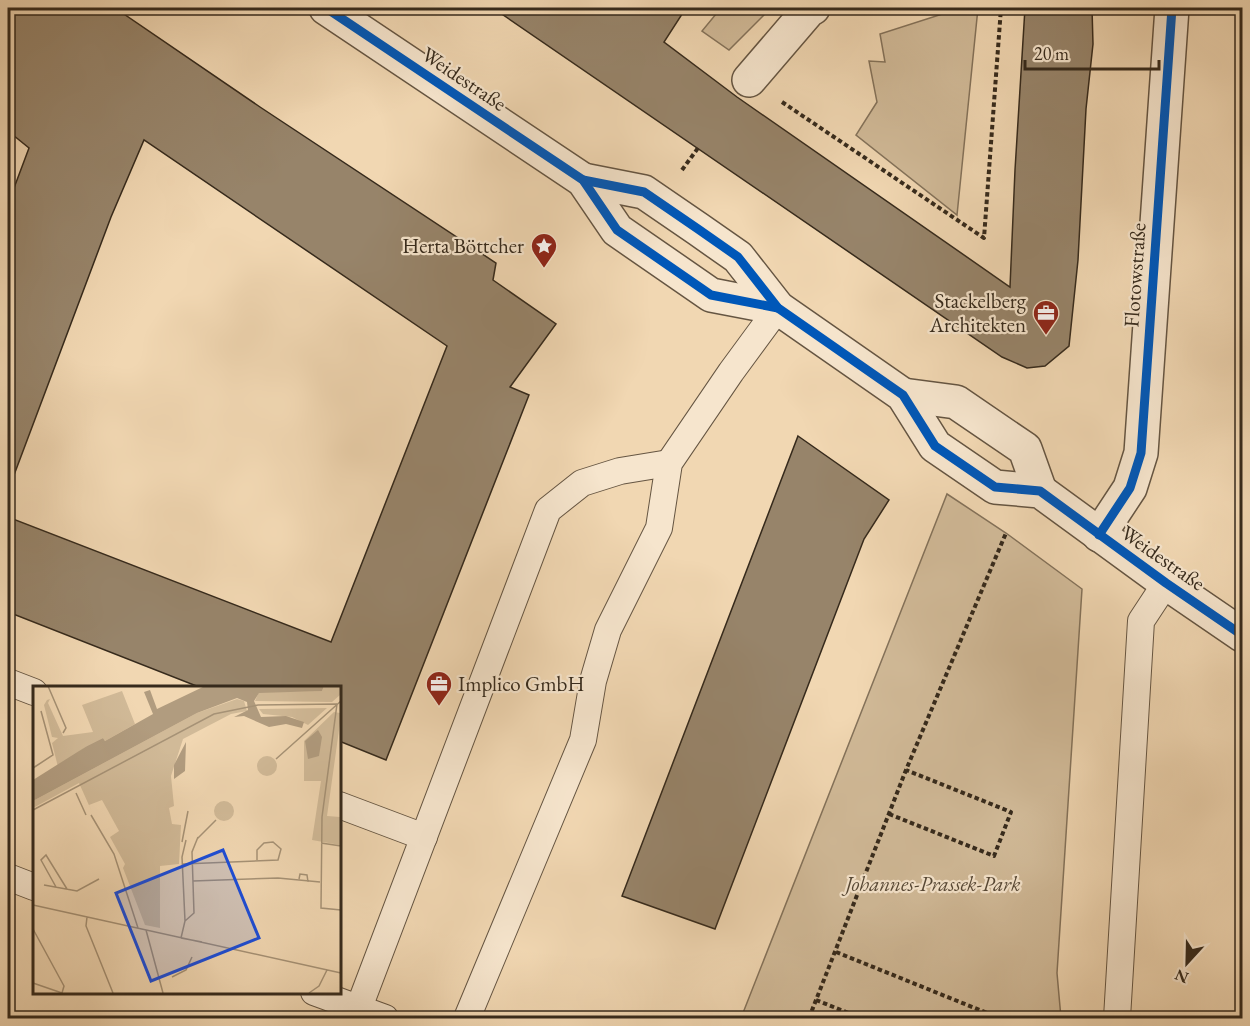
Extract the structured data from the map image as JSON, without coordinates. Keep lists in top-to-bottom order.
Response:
{
  "streets": {
    "street": ["Weidestraße", "Flotowstraße"]
  },
  "crossings": [
    ["Weidestraße", "Flotowstraße"]
  ],
  "parks": ["Johannes-Prassek-Park"],
  "places": {
    "place": ["Herta Böttcher"],
    "office": ["Stackelberg Architekten", "Implico GmbH"]
  },
  "scale_bar": "20 m",
  "north": "bottom"
}
